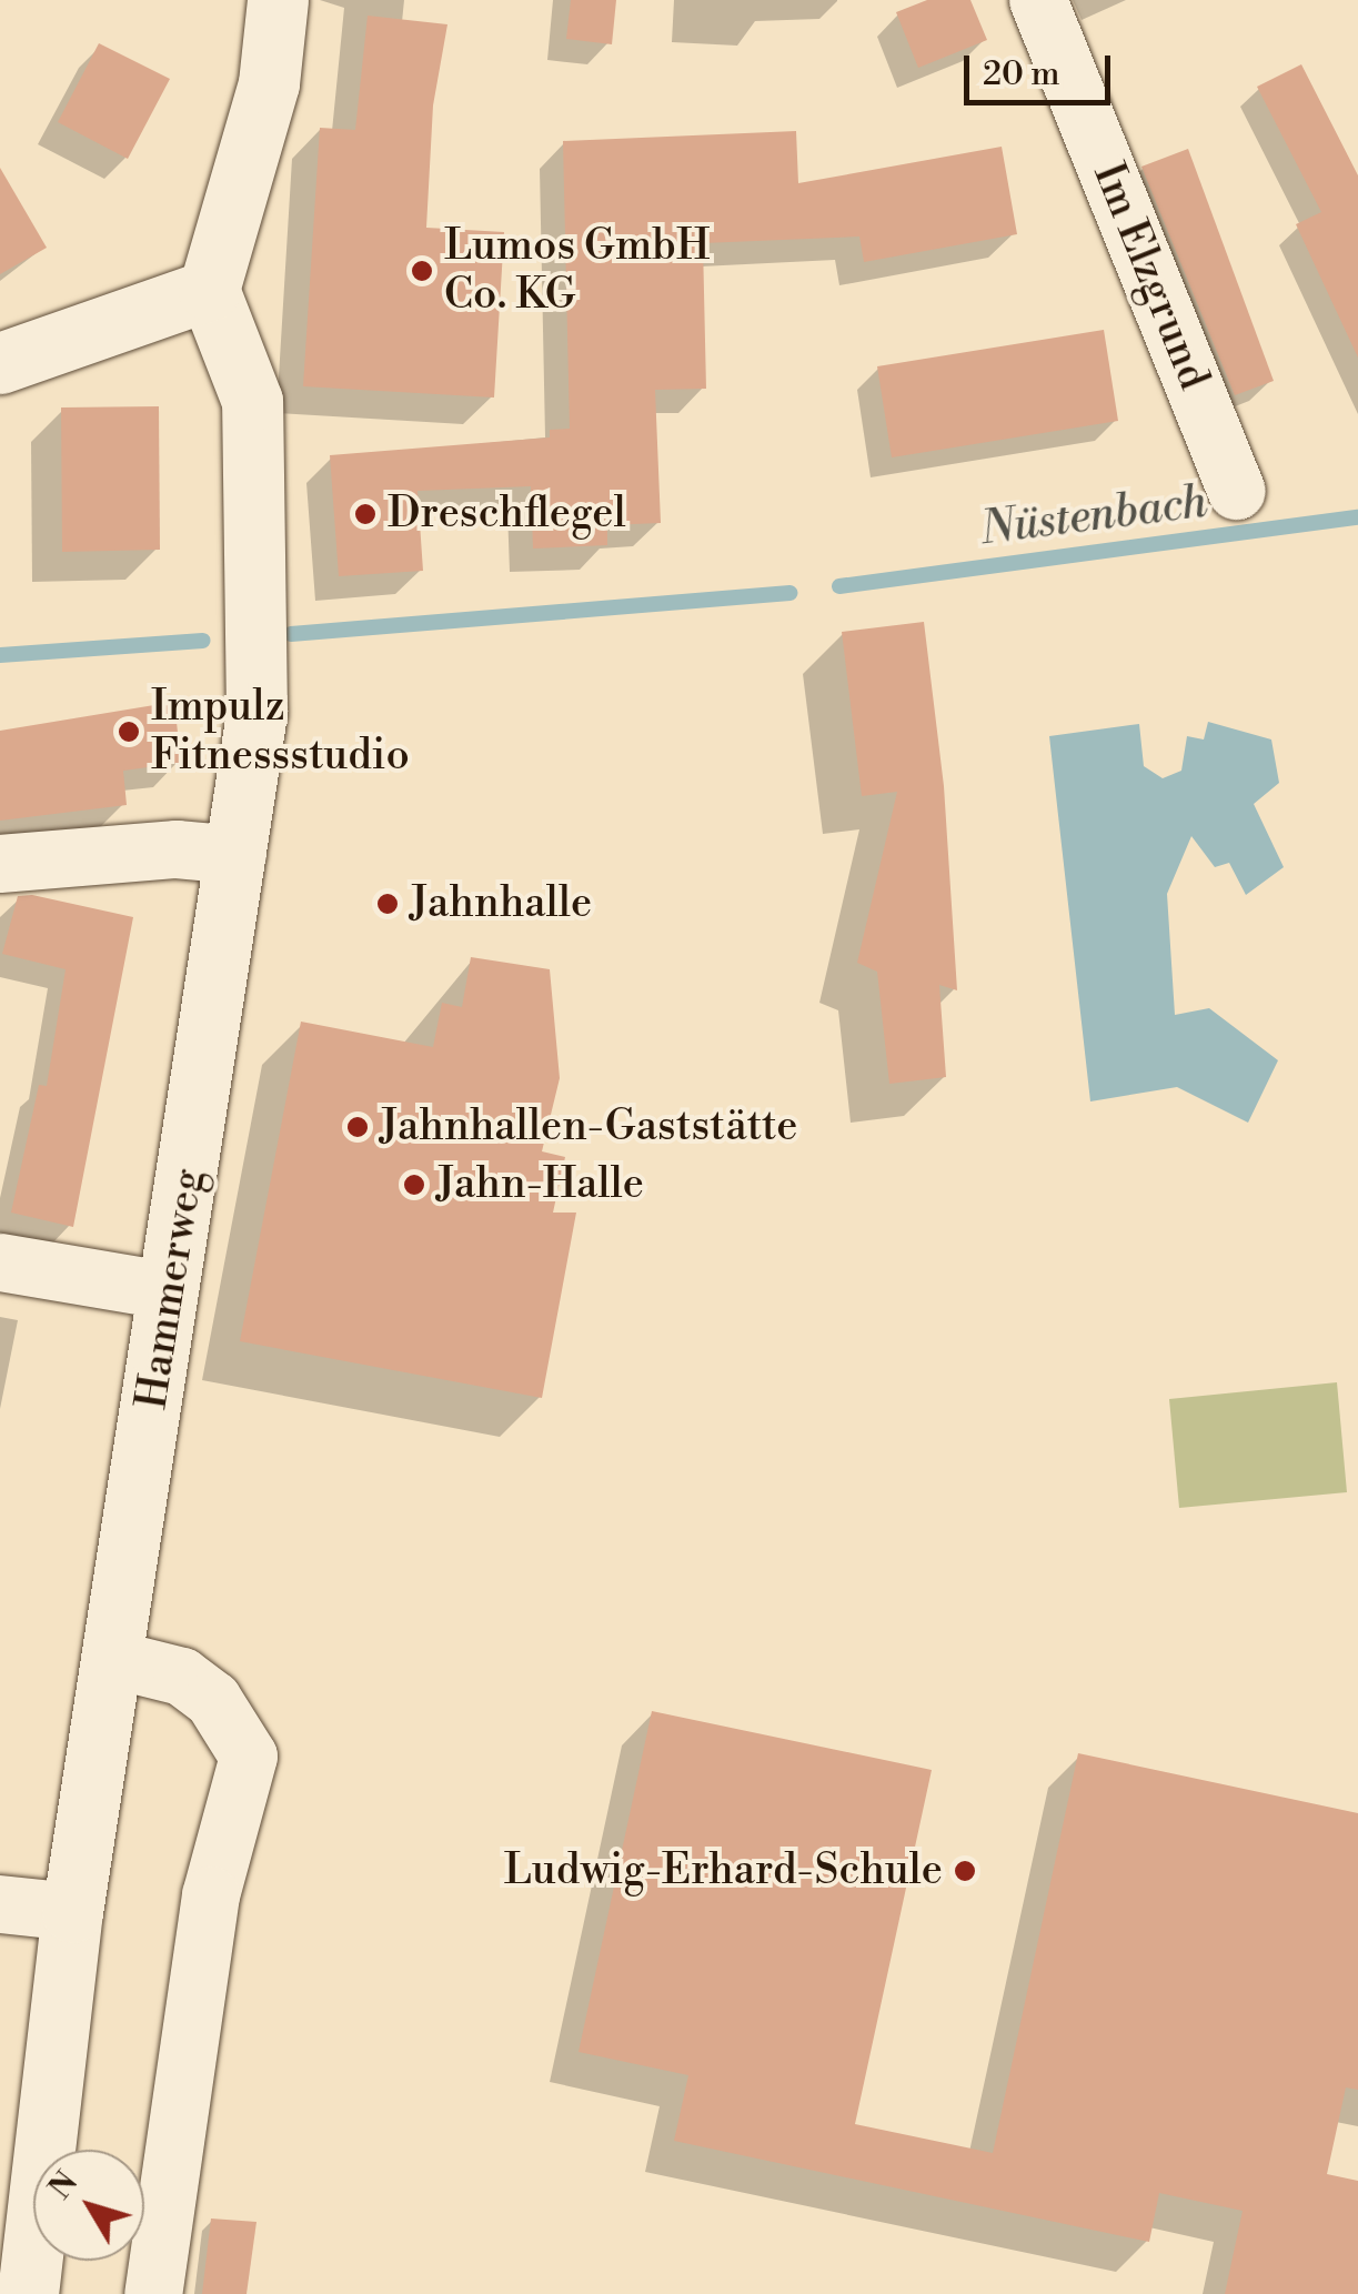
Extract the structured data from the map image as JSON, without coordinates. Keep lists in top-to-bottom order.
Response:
{
  "streets": {
    "street": ["Im Elzgrund", "Hammerweg"]
  },
  "water": ["Nüstenbach"],
  "places": [
    "Lumos GmbH Co. KG",
    "Dreschflegel",
    "Impulz Fitnessstudio",
    "Jahnhalle",
    "Jahnhallen-Gaststätte",
    "Jahn-Halle",
    "Ludwig-Erhard-Schule"
  ],
  "scale_bar": "20 m",
  "north": "top left"
}
